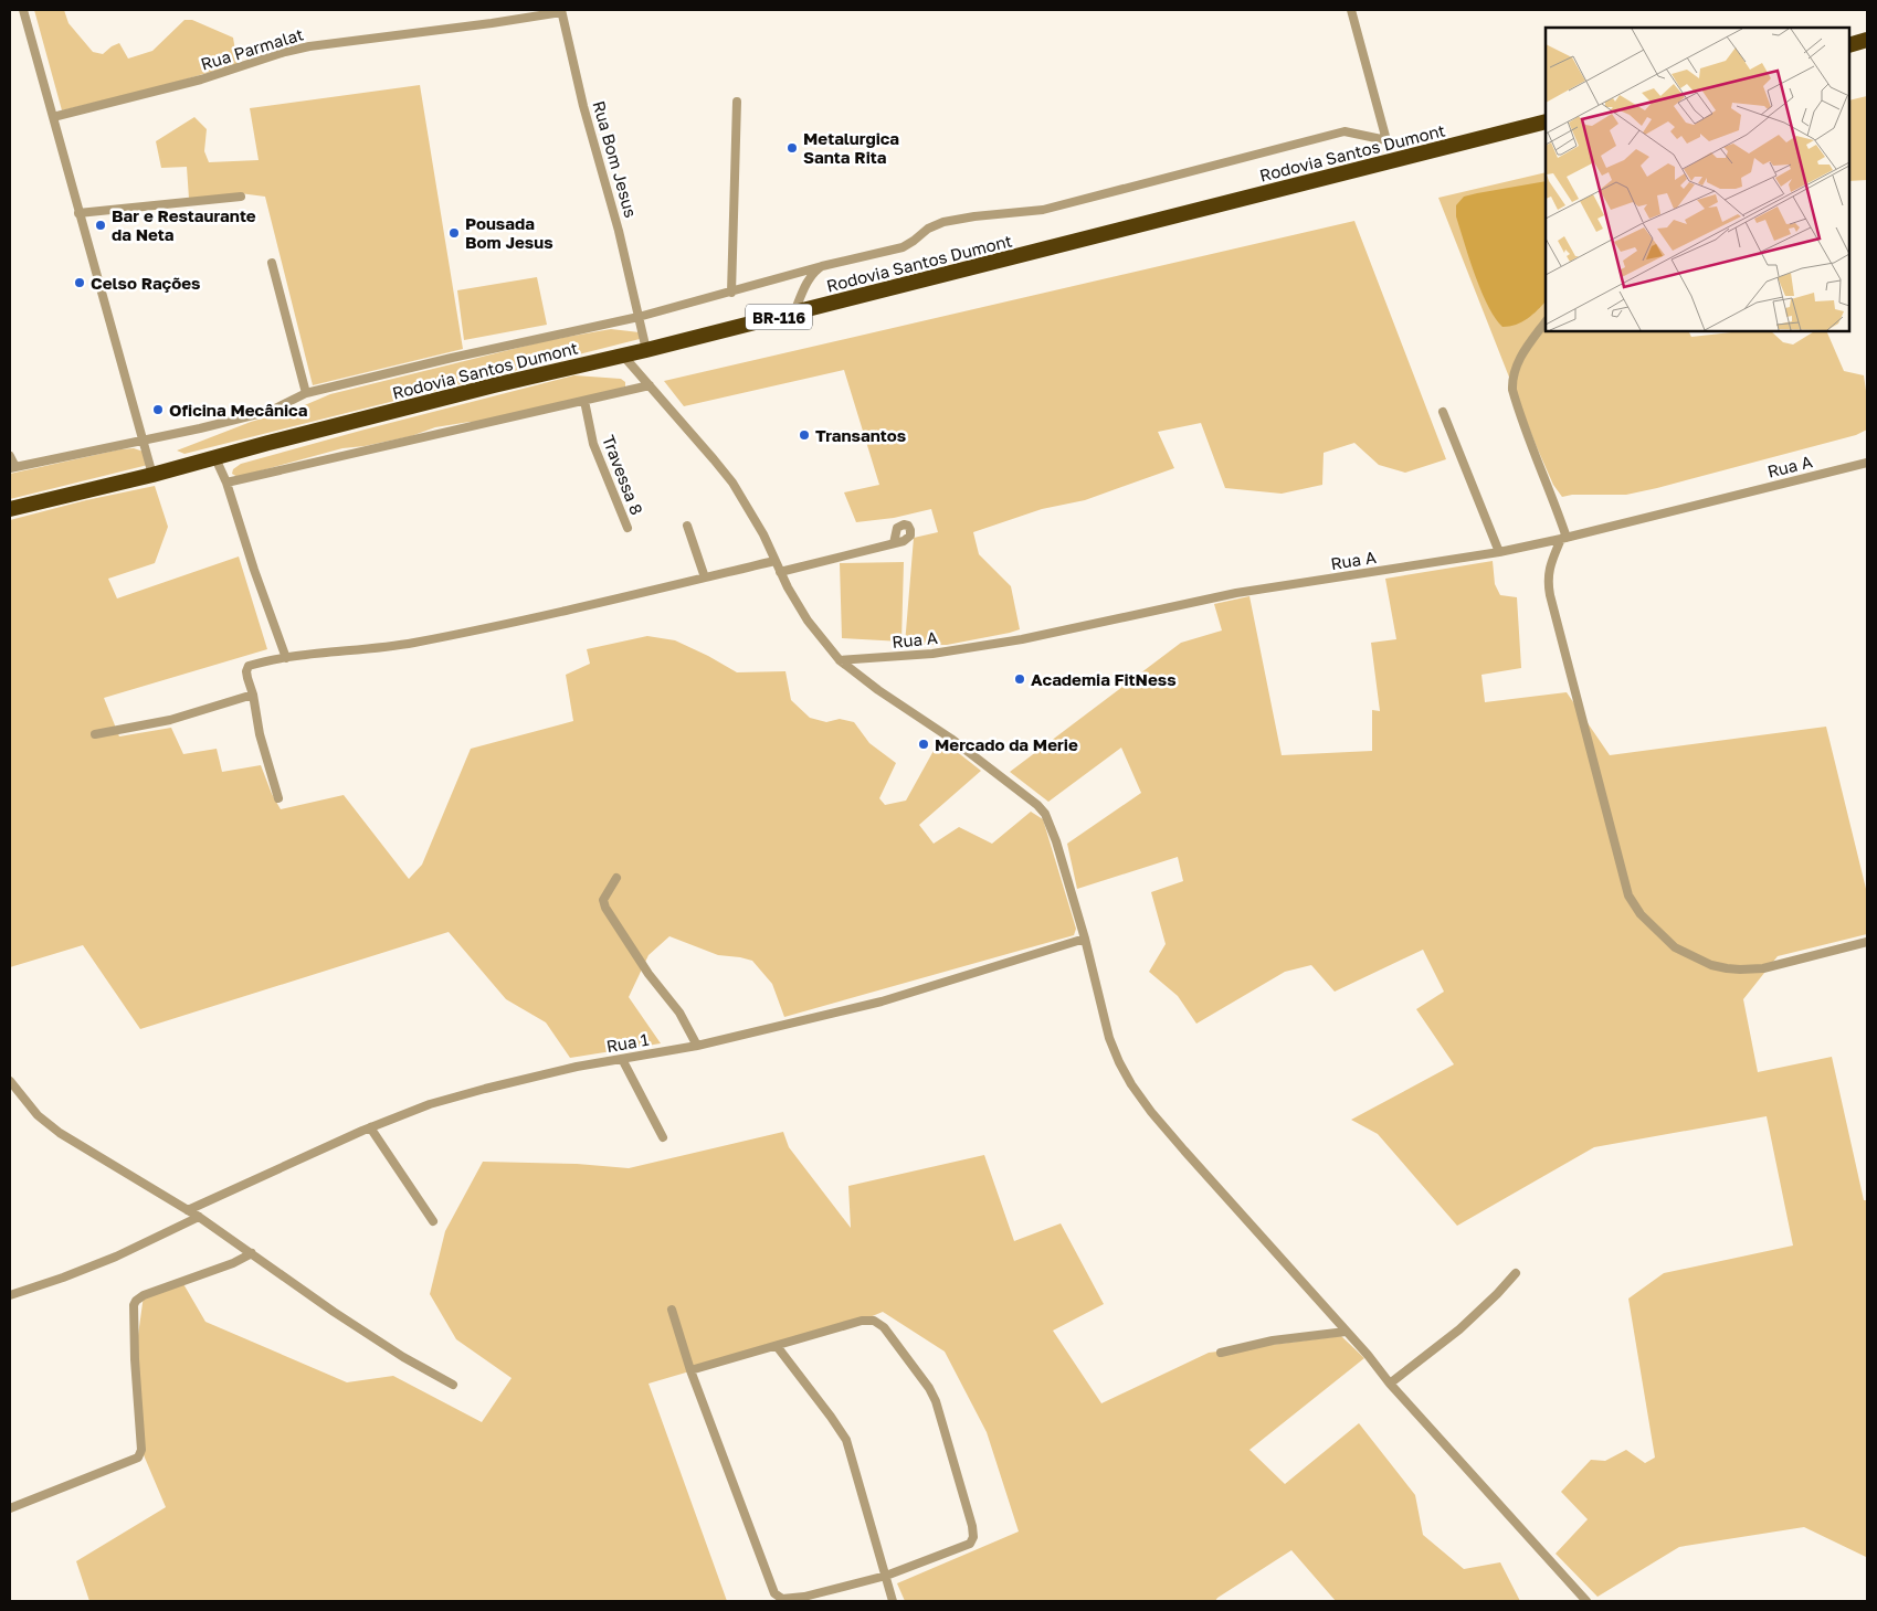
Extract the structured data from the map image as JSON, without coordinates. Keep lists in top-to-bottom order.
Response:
{
  "streets": {
    "highway": ["Rodovia Santos Dumont", "BR-116"],
    "street": [
      "Rua Parmalat",
      "Rua Bom Jesus",
      "Rua A",
      "Travessa 8",
      "Rua 1"
    ]
  },
  "crossings": [
    ["Rua Parmalat", "Rua Bom Jesus"],
    ["Rodovia Santos Dumont", "Rua Bom Jesus"]
  ],
  "places": [
    "Metalurgica Santa Rita",
    "Bar e Restaurante da Neta",
    "Pousada Bom Jesus",
    "Celso Rações",
    "Oficina Mecânica",
    "Transantos",
    "Academia FitNess",
    "Mercado da Merie"
  ]
}
